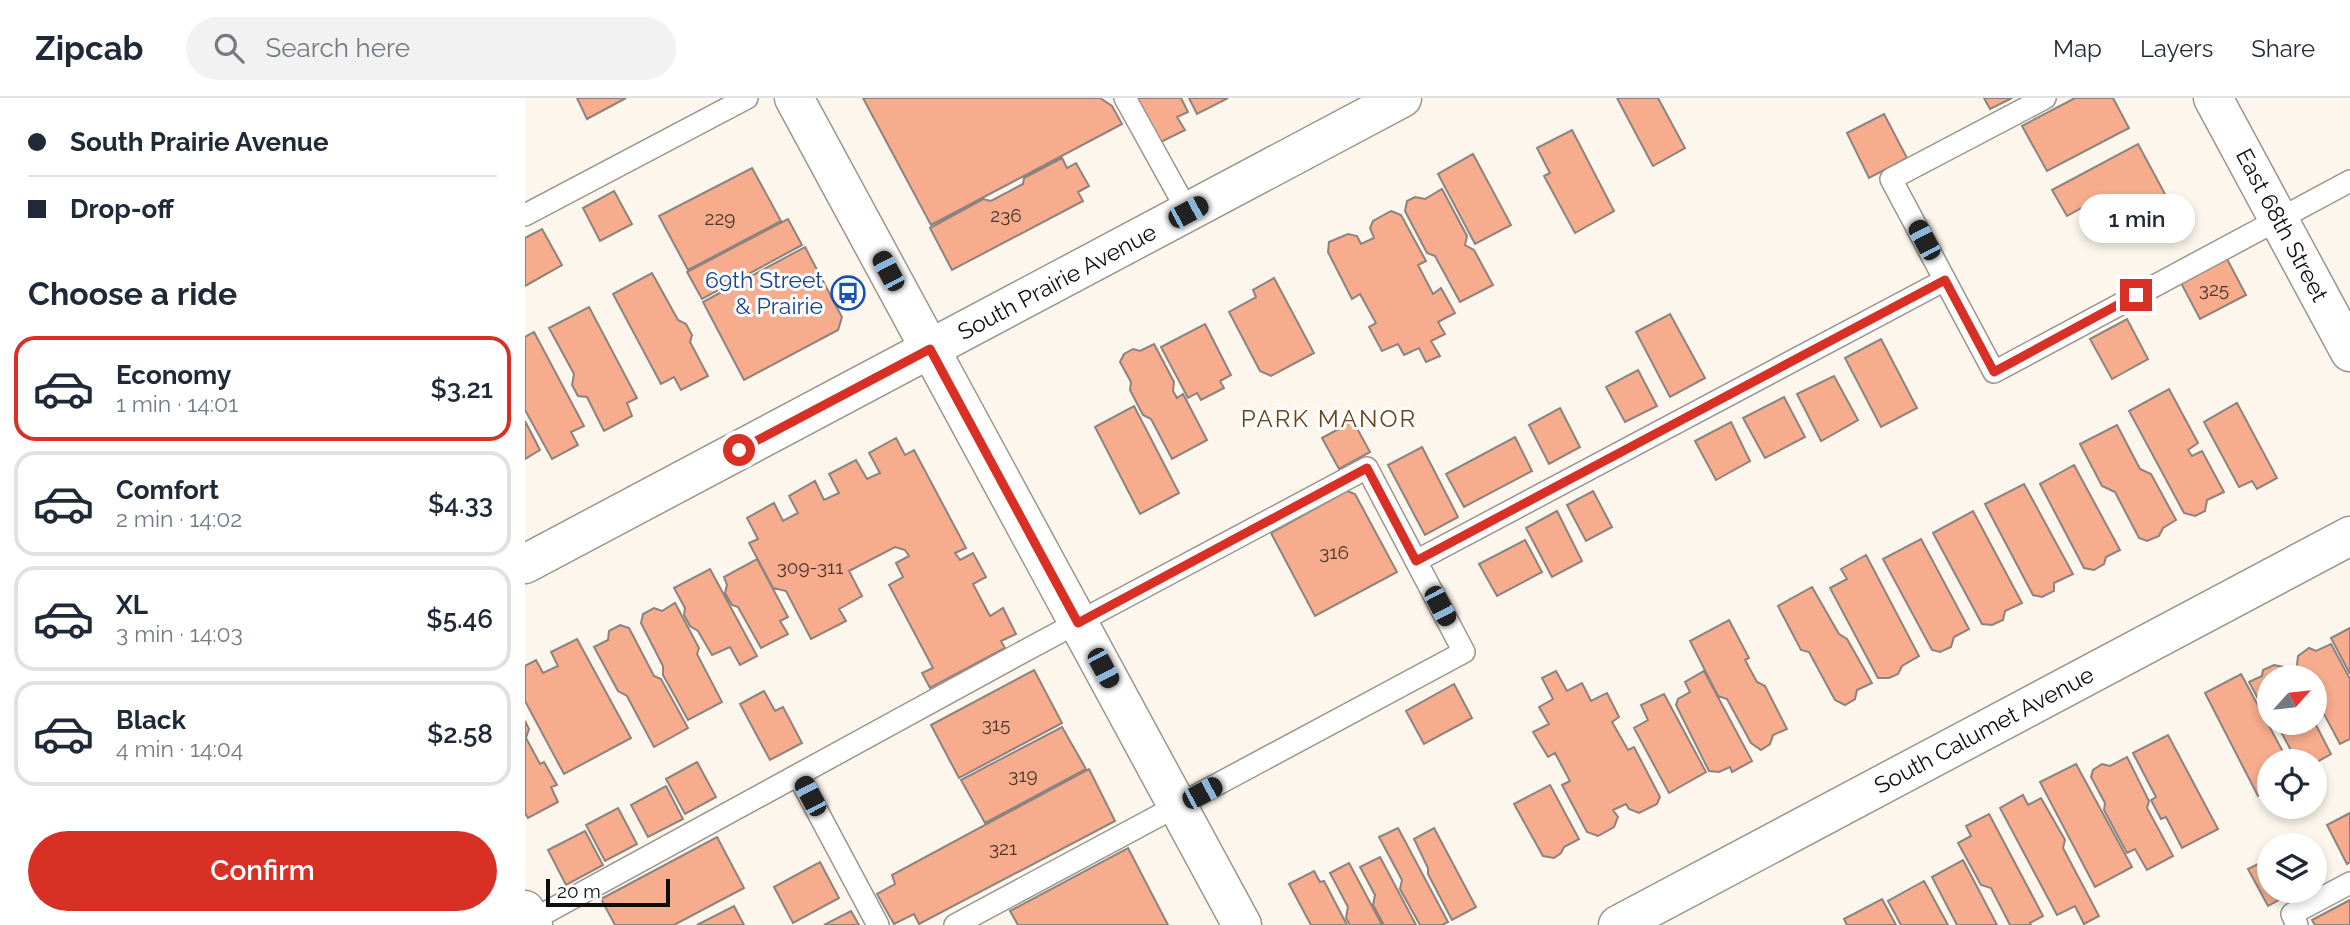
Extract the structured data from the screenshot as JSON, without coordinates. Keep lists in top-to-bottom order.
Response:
{
  "streets": {
    "street": ["East 68th Street", "South Prairie Avenue", "South Calumet Avenue"]
  },
  "districts": ["PARK MANOR"],
  "places": {
    "bus stop": ["69th Street & Prairie"]
  },
  "house_numbers": [
    "236",
    "229",
    "325",
    "316",
    "309-311",
    "315",
    "319",
    "321"
  ],
  "scale_bar": "20 m",
  "north": "top right",
  "page": {
    "header": "Zipcab",
    "search": "Search here",
    "nav": ["Map", "Layers", "Share"],
    "banner": ["South Prairie Avenue", "Drop-off"],
    "bubble": "1 min",
    "heading": "Choose a ride",
    "list": [
      {
        "name": "Economy",
        "note": "1 min · 14:01",
        "value": "$3.21"
      },
      {
        "name": "Comfort",
        "note": "2 min · 14:02",
        "value": "$4.33"
      },
      {
        "name": "XL",
        "note": "3 min · 14:03",
        "value": "$5.46"
      },
      {
        "name": "Black",
        "note": "4 min · 14:04",
        "value": "$2.58"
      }
    ],
    "buttons": "Confirm",
    "scale": "20 m"
  }
}
